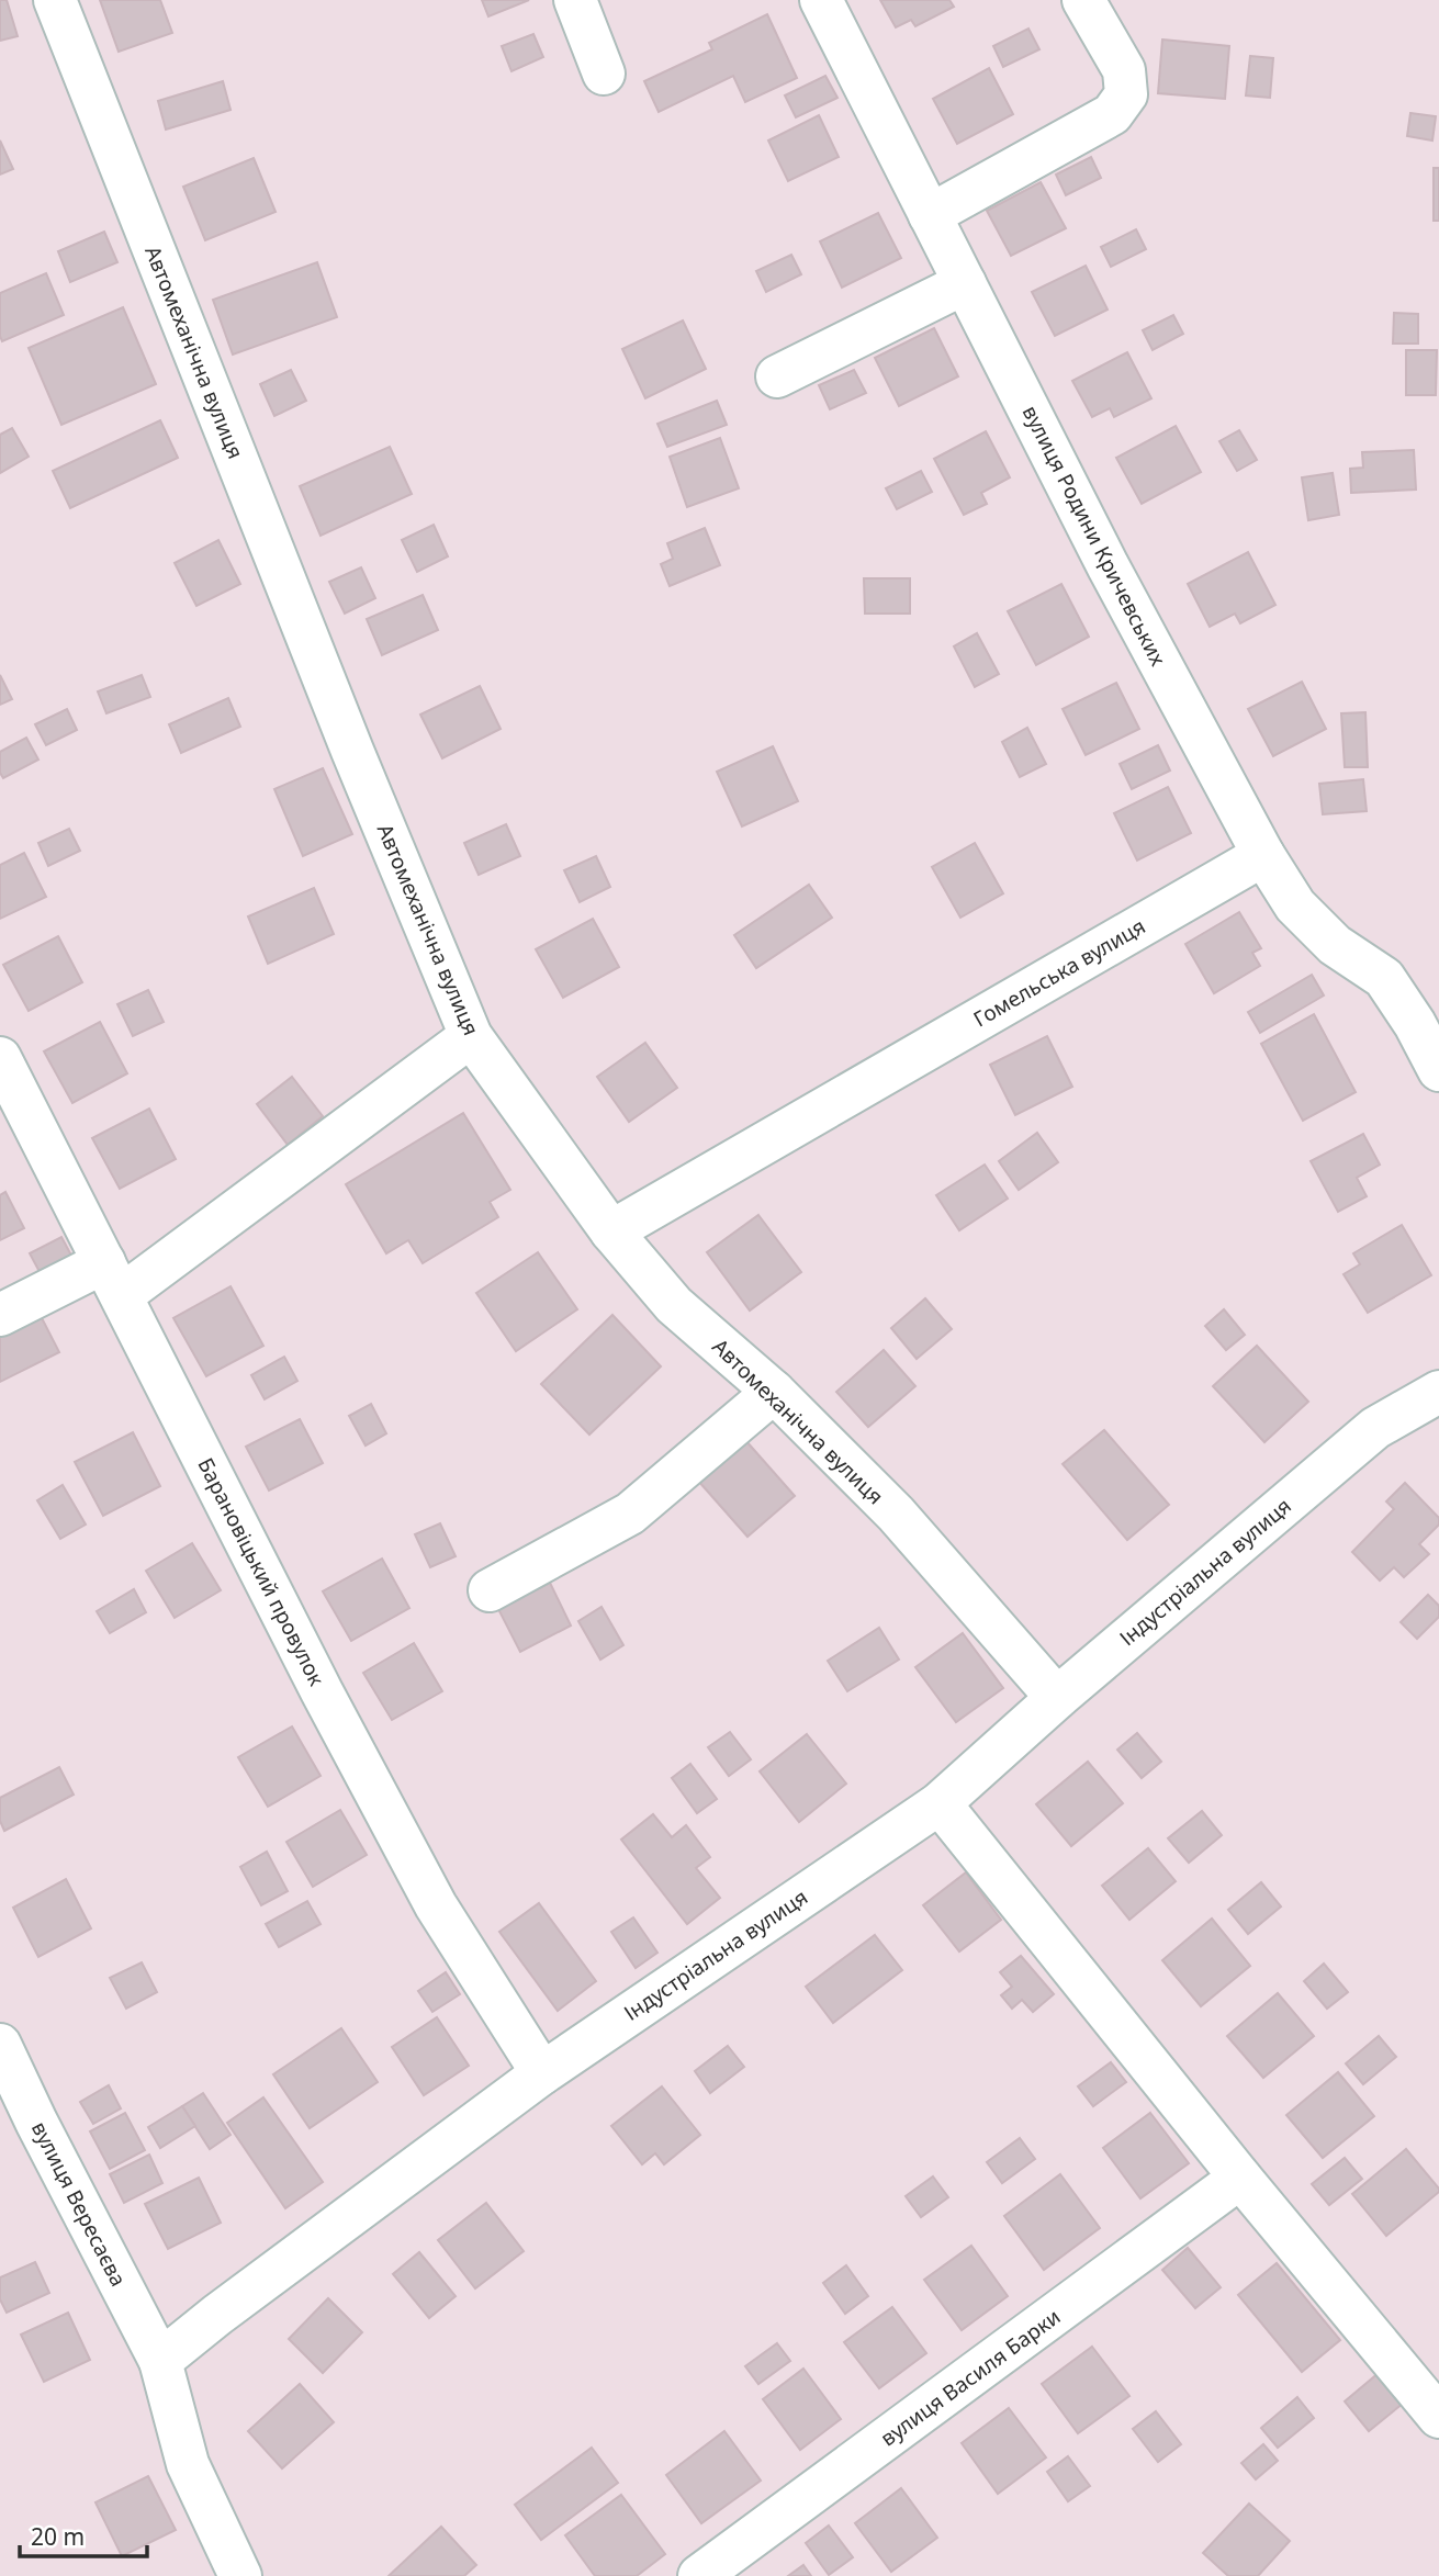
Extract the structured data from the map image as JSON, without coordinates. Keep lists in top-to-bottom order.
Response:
{
  "streets": {
    "street": [
      "Автомеханічна вулиця",
      "вулиця Родини Кричевських",
      "Гомельська вулиця",
      "Барановіцький провулок",
      "Індустріальна вулиця",
      "вулиця Вересаєва",
      "вулиця Василя Барки"
    ]
  },
  "crossings": [
    ["Автомеханічна вулиця", "Гомельська вулиця"],
    ["Автомеханічна вулиця", "Індустріальна вулиця"],
    ["вулиця Родини Кричевських", "Гомельська вулиця"],
    ["Барановіцький провулок", "Індустріальна вулиця"],
    ["Індустріальна вулиця", "вулиця Вересаєва"]
  ],
  "scale_bar": "20 m"
}
